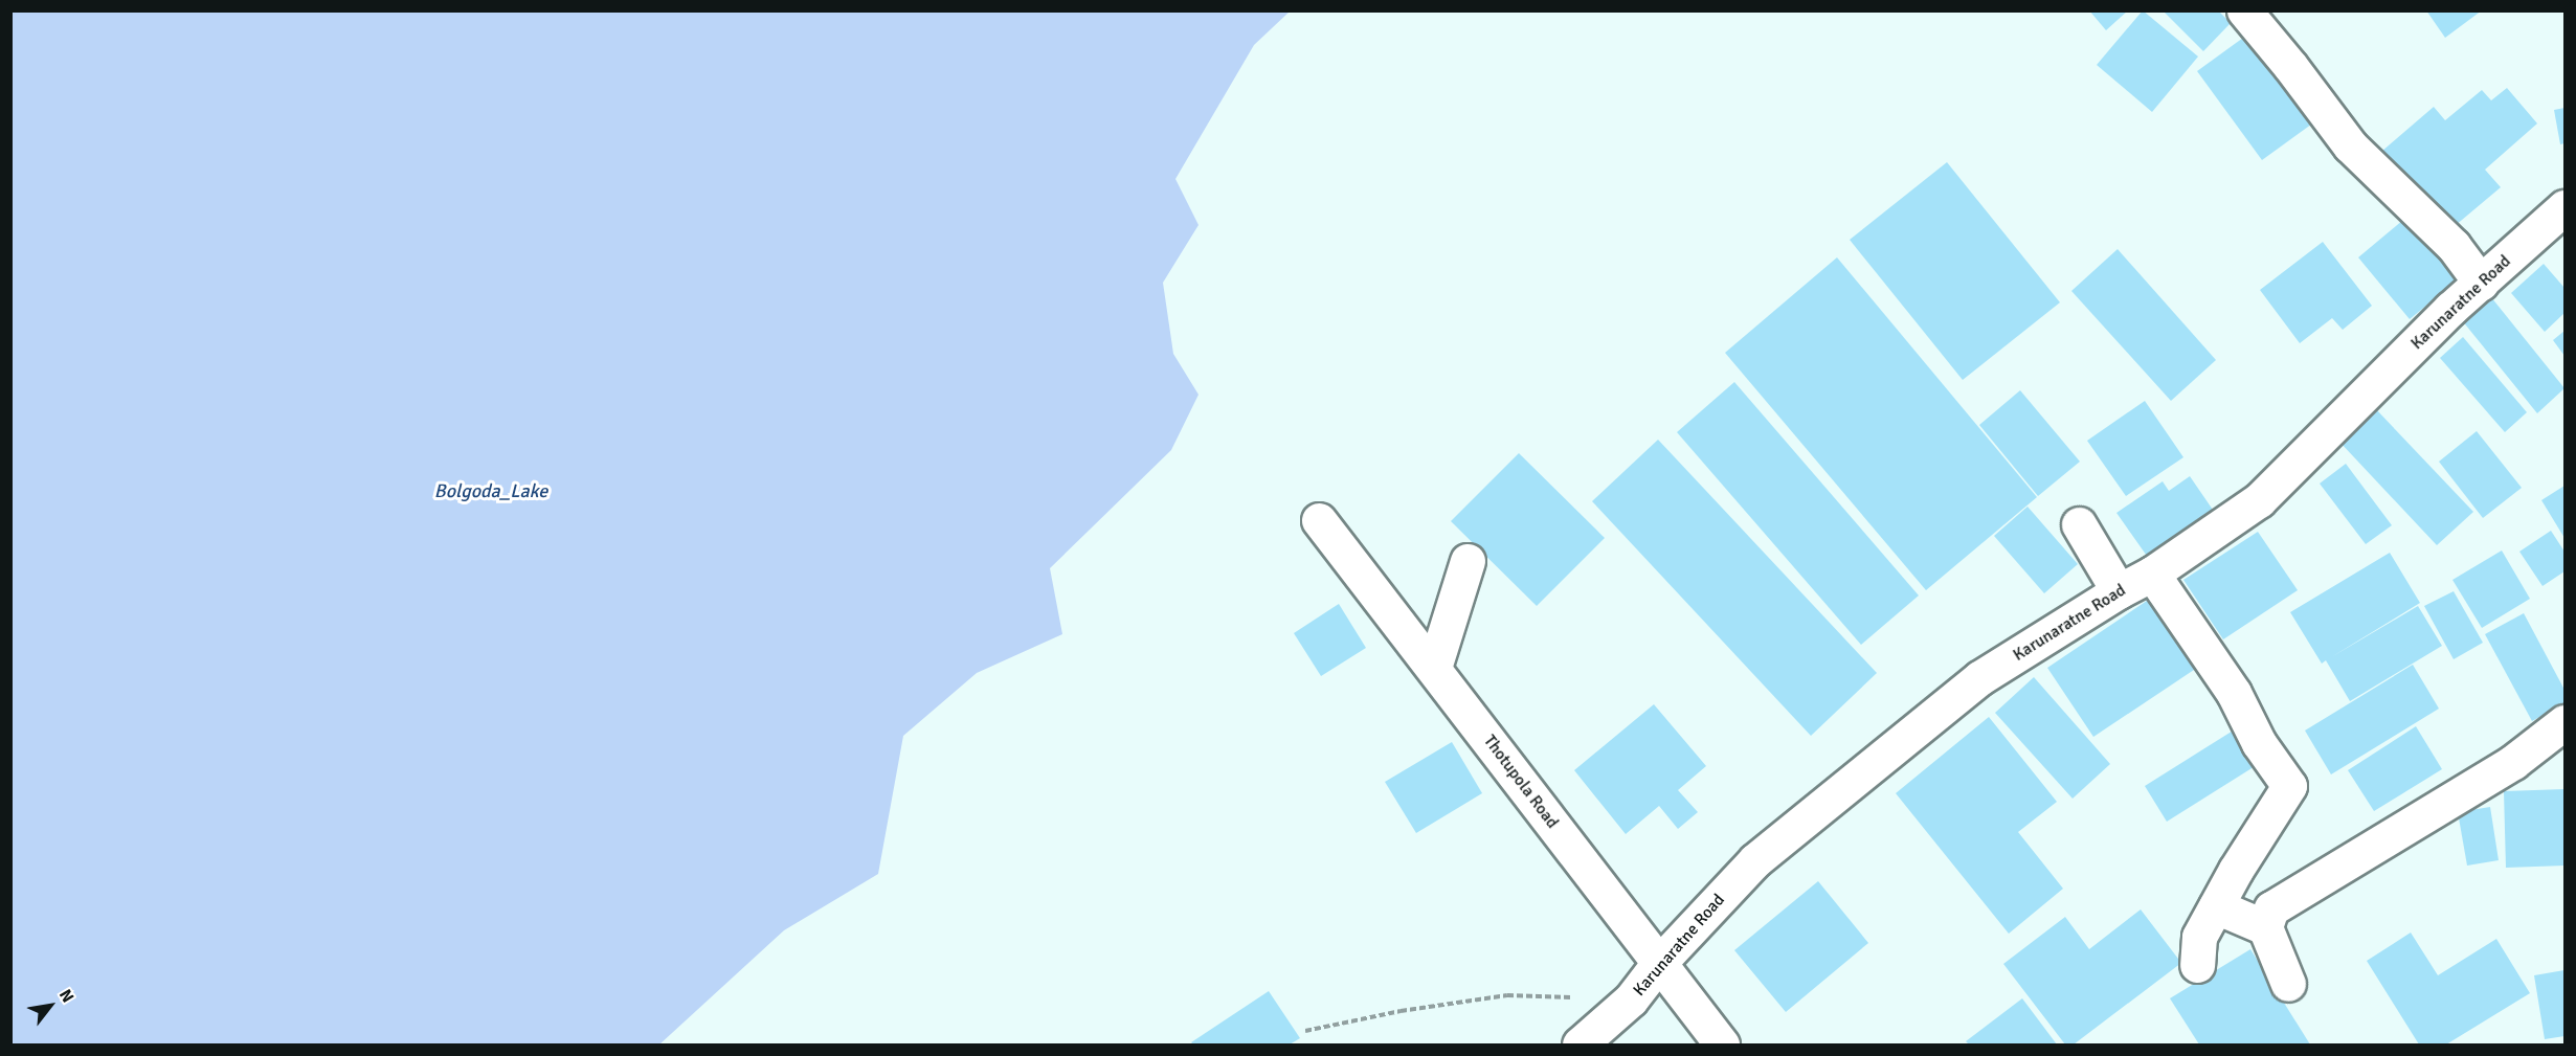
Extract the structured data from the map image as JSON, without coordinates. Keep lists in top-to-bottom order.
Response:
{
  "streets": {
    "street": ["Karunaratne Road", "Thotupola Road"]
  },
  "crossings": [
    ["Karunaratne Road", "Thotupola Road"]
  ],
  "water": ["Bolgoda_Lake"],
  "north": "top right"
}
